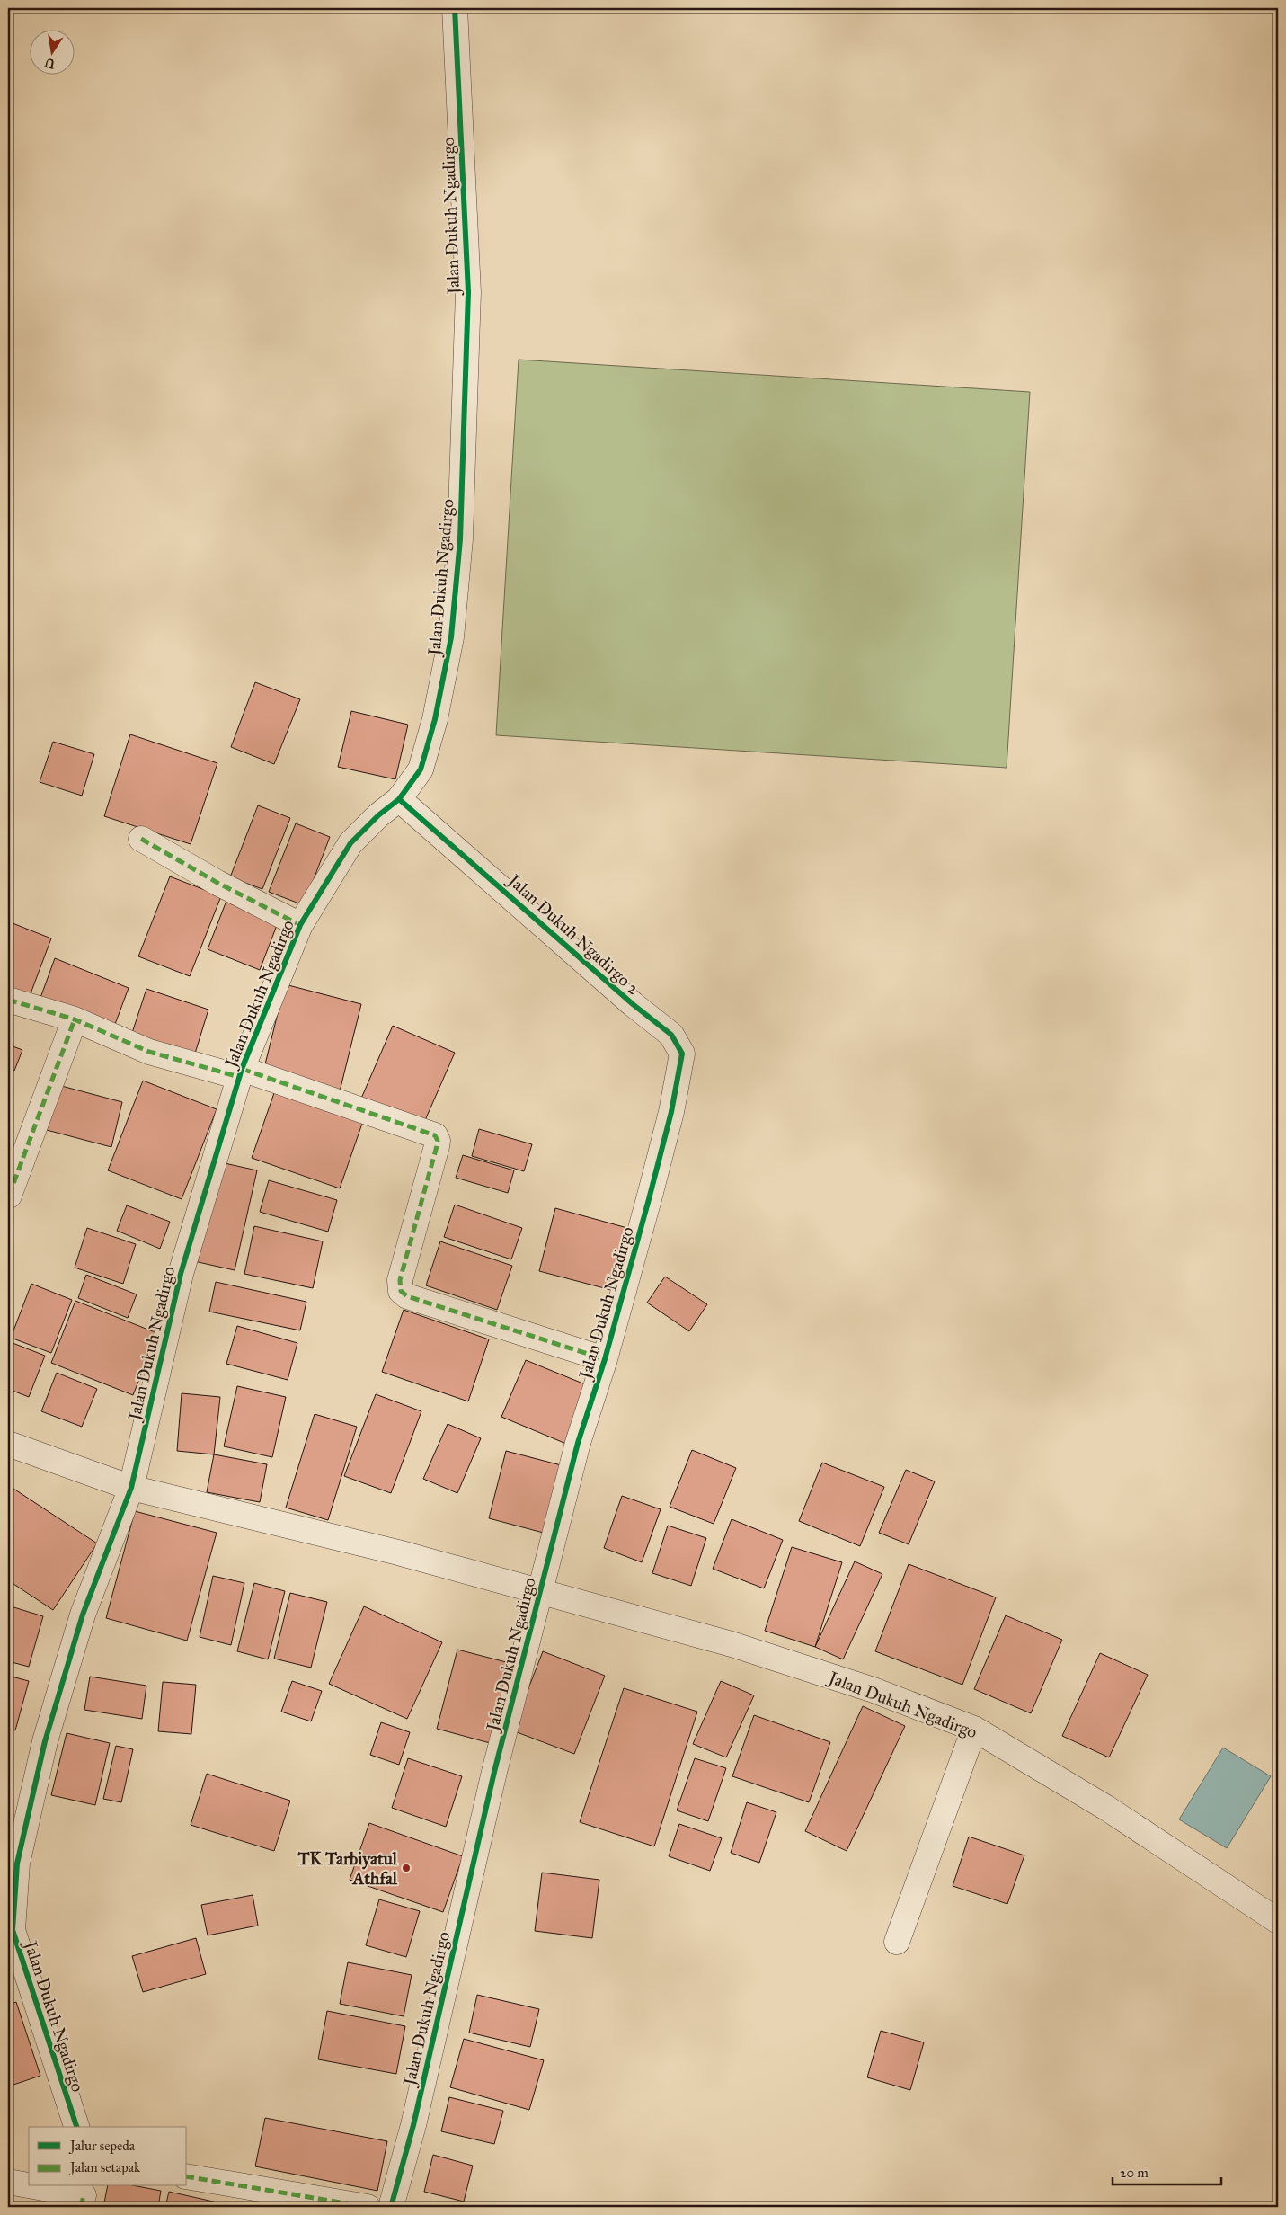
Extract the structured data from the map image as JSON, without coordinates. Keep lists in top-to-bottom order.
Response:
{
  "streets": {
    "street": ["Jalan Dukuh Ngadirgo", "Jalan Dukuh Ngadirgo 2"]
  },
  "crossings": [
    ["Jalan Dukuh Ngadirgo", "Jalan Dukuh Ngadirgo 2"]
  ],
  "places": ["TK Tarbiyatul Athfal"],
  "legend": ["Jalur sepeda", "Jalan setapak"],
  "scale_bar": "20 m",
  "north": "bottom"
}
